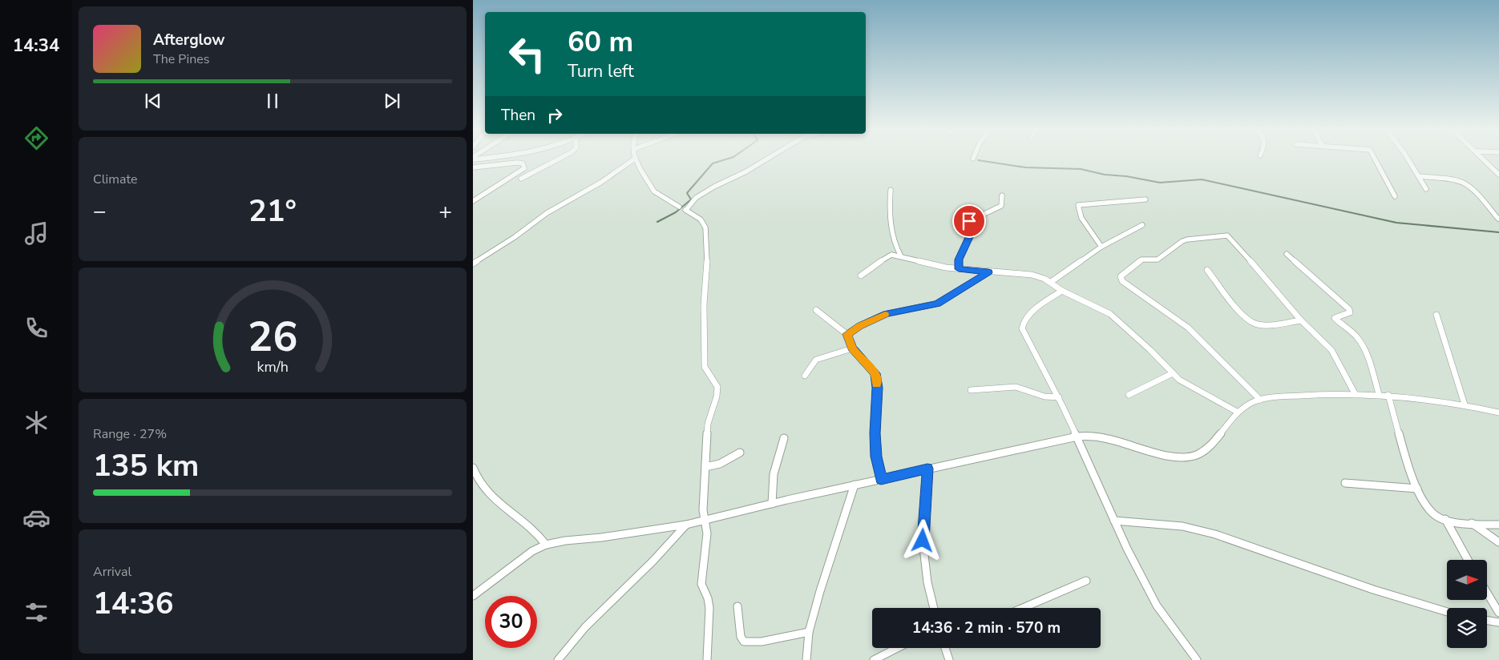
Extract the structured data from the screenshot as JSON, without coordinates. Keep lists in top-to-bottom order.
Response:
{
  "north": "right",
  "page": {
    "tabs": "14:34",
    "turn": ["60 m", "Turn left"],
    "song": ["Afterglow", "The Pines"],
    "then": "Then",
    "tile": [
      "Climate",
      ["Range · 27%", "135 km"],
      ["Arrival", "14:36"]
    ],
    "heat": ["−", "21°", "+"],
    "limit": "30",
    "trip": "14:36 · 2 min · 570 m",
    "gauge": ["26", "km/h"]
  }
}
